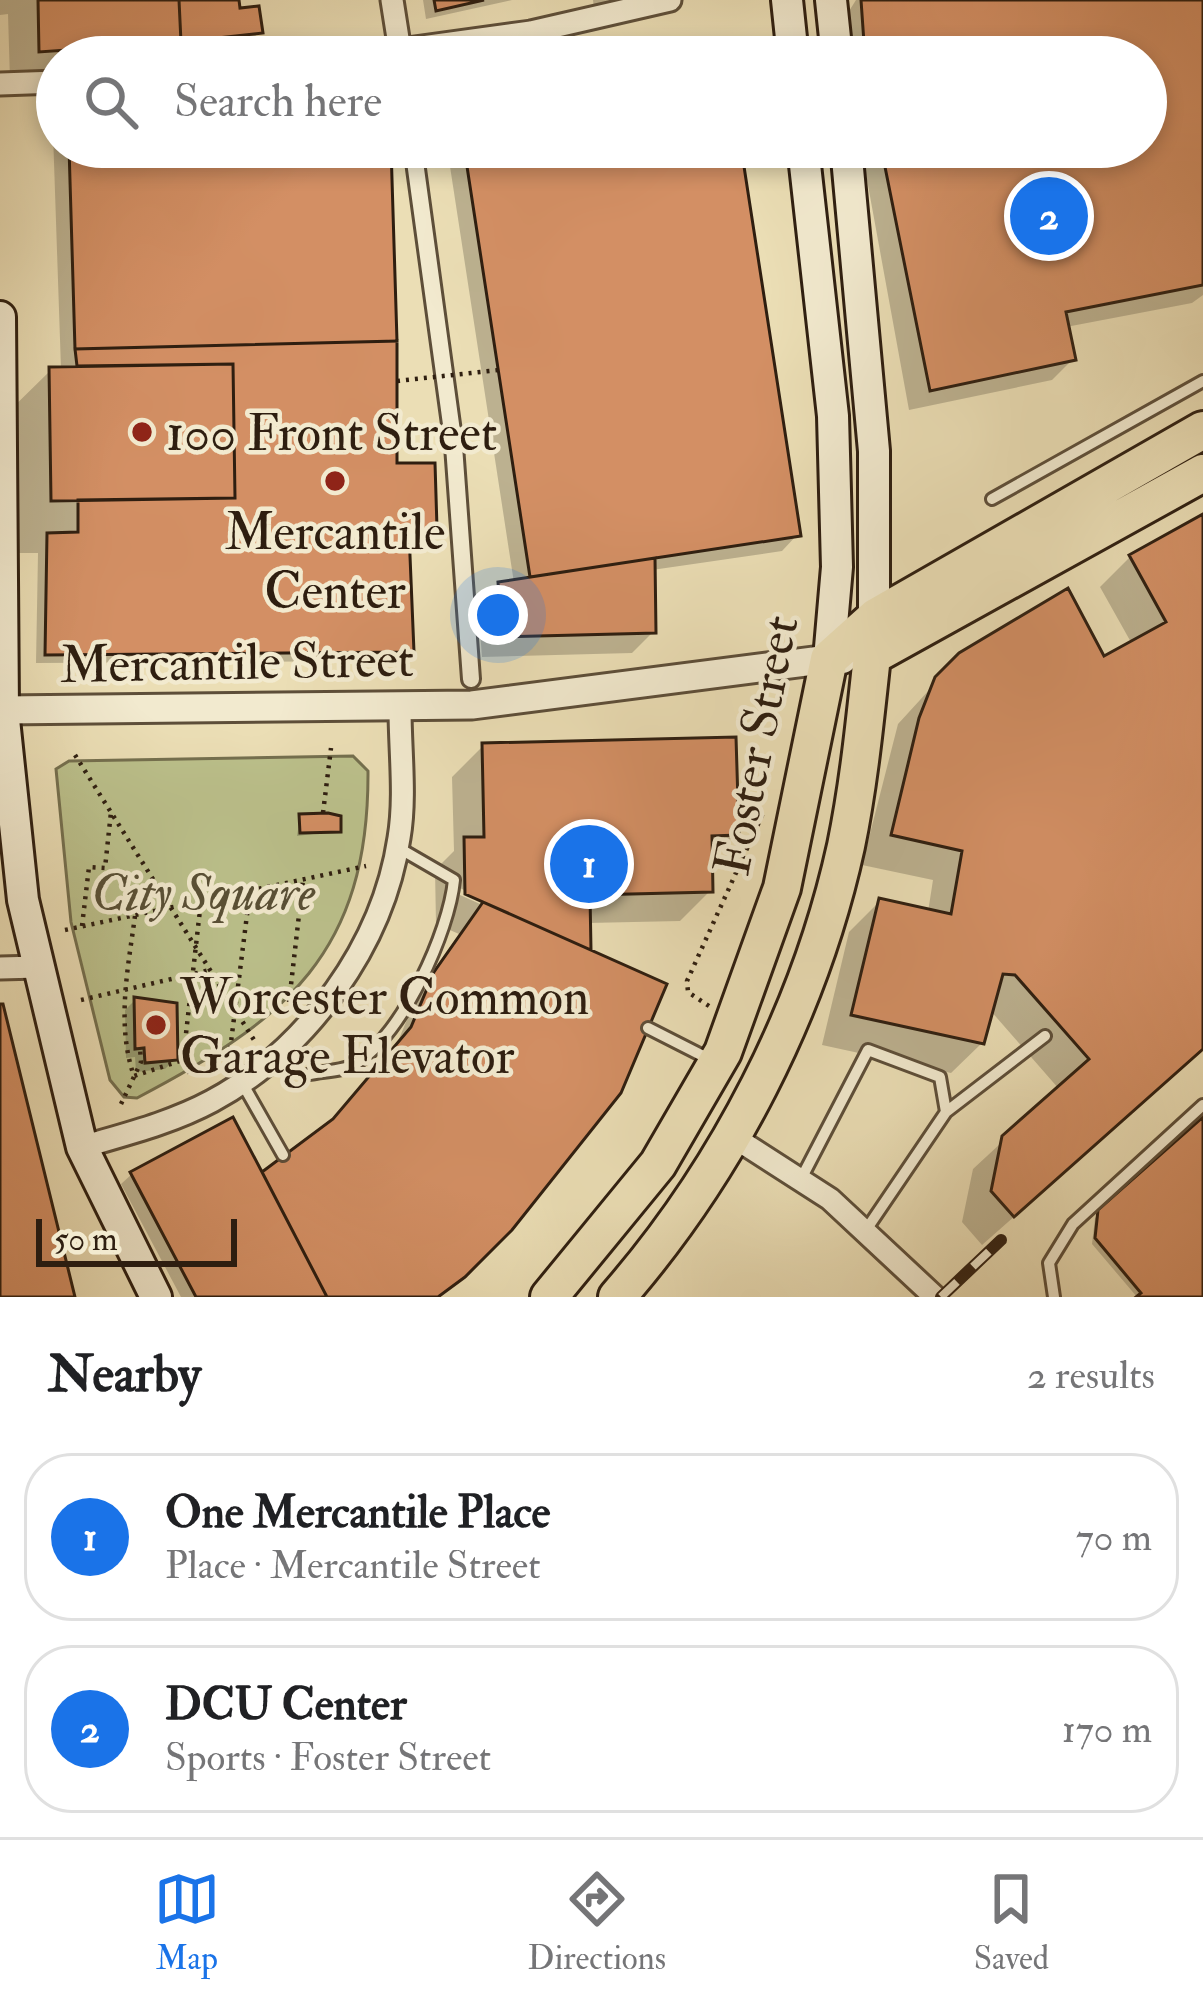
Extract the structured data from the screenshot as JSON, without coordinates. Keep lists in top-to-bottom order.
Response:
{
  "streets": {
    "main road": ["Foster Street"],
    "street": ["Mercantile Street"]
  },
  "crossings": [
    ["Mercantile Street", "Foster Street"]
  ],
  "parks": ["City Square"],
  "places": ["100 Front Street", "Mercantile Center", "Worcester Common Garage Elevator"],
  "scale_bar": "50 m",
  "page": {
    "search": "Search here",
    "pins": ["2", "1"],
    "scale": "50 m",
    "heading": ["Nearby", "2 results"],
    "list": [
      {
        "mark": "1",
        "name": "One Mercantile Place",
        "note": "Place · Mercantile Street",
        "value": "70 m"
      },
      {
        "mark": "2",
        "name": "DCU Center",
        "note": "Sports · Foster Street",
        "value": "170 m"
      }
    ],
    "nav": ["Map", "Directions", "Saved"]
  }
}
